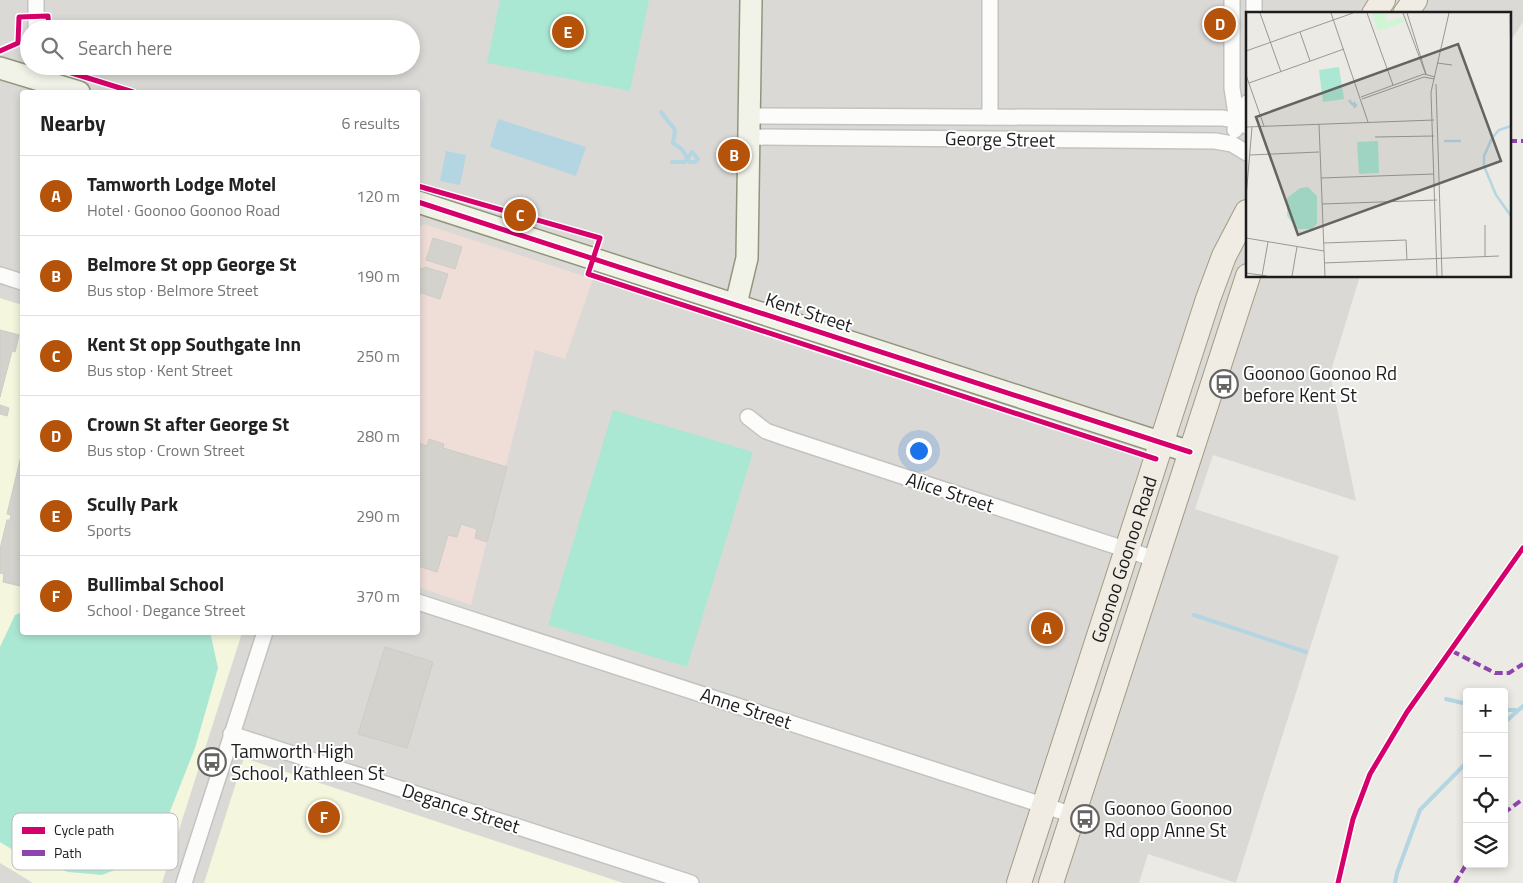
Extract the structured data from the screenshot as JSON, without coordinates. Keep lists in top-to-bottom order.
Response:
{
  "streets": {
    "main road": ["Goonoo Goonoo Road"],
    "street": [
      "George Street",
      "Kent Street",
      "Alice Street",
      "Anne Street",
      "Degance Street"
    ]
  },
  "crossings": [
    ["Kent Street", "Goonoo Goonoo Road"],
    ["Alice Street", "Goonoo Goonoo Road"],
    ["Goonoo Goonoo Road", "Anne Street"]
  ],
  "places": {
    "bus stop": ["Goonoo Goonoo Rd before Kent St", "Tamworth High School, Kathleen St", "Goonoo Goonoo Rd opp Anne St"]
  },
  "legend": ["Cycle path", "Path"],
  "page": {
    "pins": [
      "D",
      "E",
      "B",
      "C",
      "A",
      "F"
    ],
    "search": "Search here",
    "heading": ["Nearby", "6 results"],
    "list": [
      {
        "mark": "A",
        "name": "Tamworth Lodge Motel",
        "note": "Hotel · Goonoo Goonoo Road",
        "value": "120 m"
      },
      {
        "mark": "B",
        "name": "Belmore St opp George St",
        "note": "Bus stop · Belmore Street",
        "value": "190 m"
      },
      {
        "mark": "C",
        "name": "Kent St opp Southgate Inn",
        "note": "Bus stop · Kent Street",
        "value": "250 m"
      },
      {
        "mark": "D",
        "name": "Crown St after George St",
        "note": "Bus stop · Crown Street",
        "value": "280 m"
      },
      {
        "mark": "E",
        "name": "Scully Park",
        "note": "Sports",
        "value": "290 m"
      },
      {
        "mark": "F",
        "name": "Bullimbal School",
        "note": "School · Degance Street",
        "value": "370 m"
      }
    ],
    "map_buttons": ["+", "−"]
  }
}
